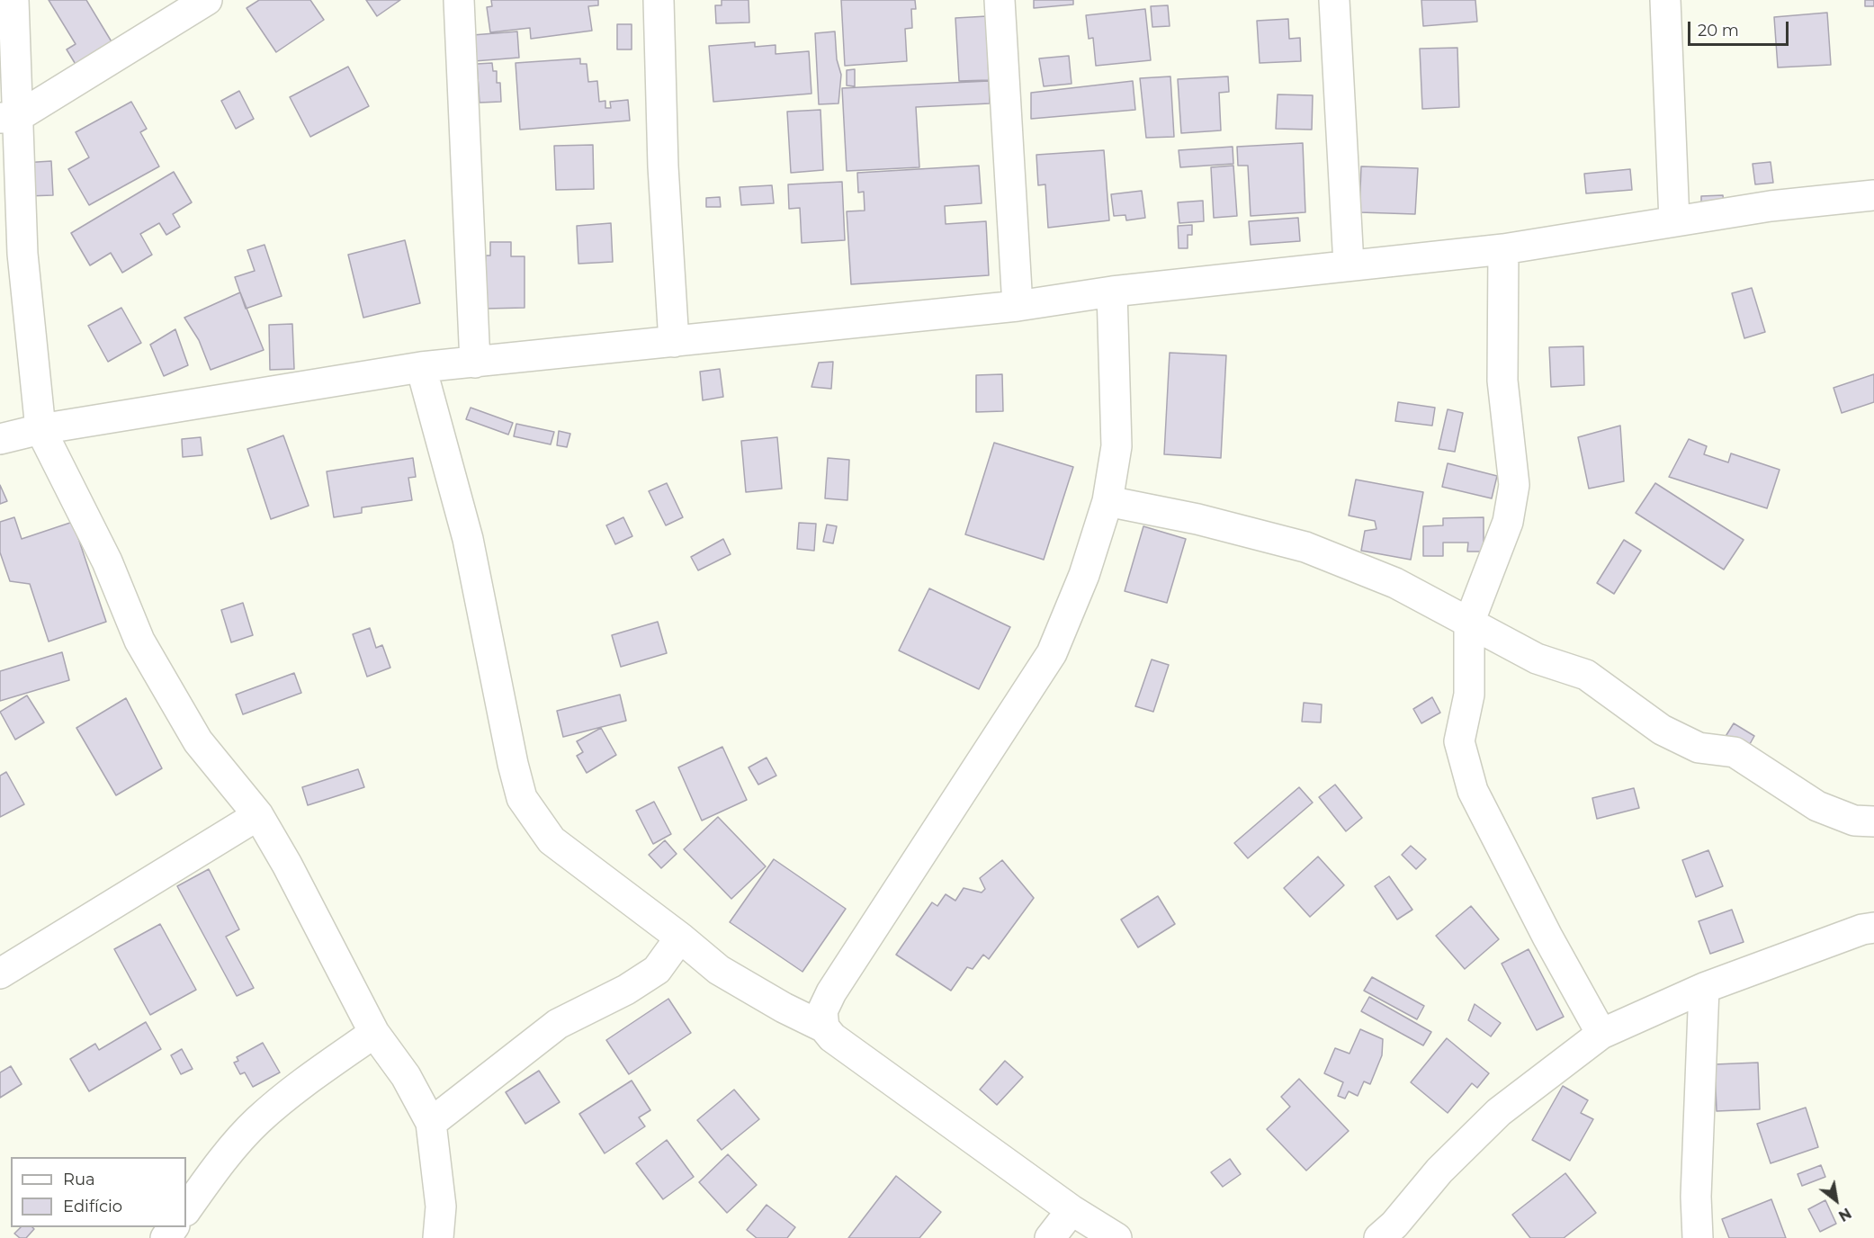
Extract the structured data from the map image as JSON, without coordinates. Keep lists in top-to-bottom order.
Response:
{
  "legend": ["Rua", "Edifício"],
  "scale_bar": "20 m",
  "north": "bottom right"
}
